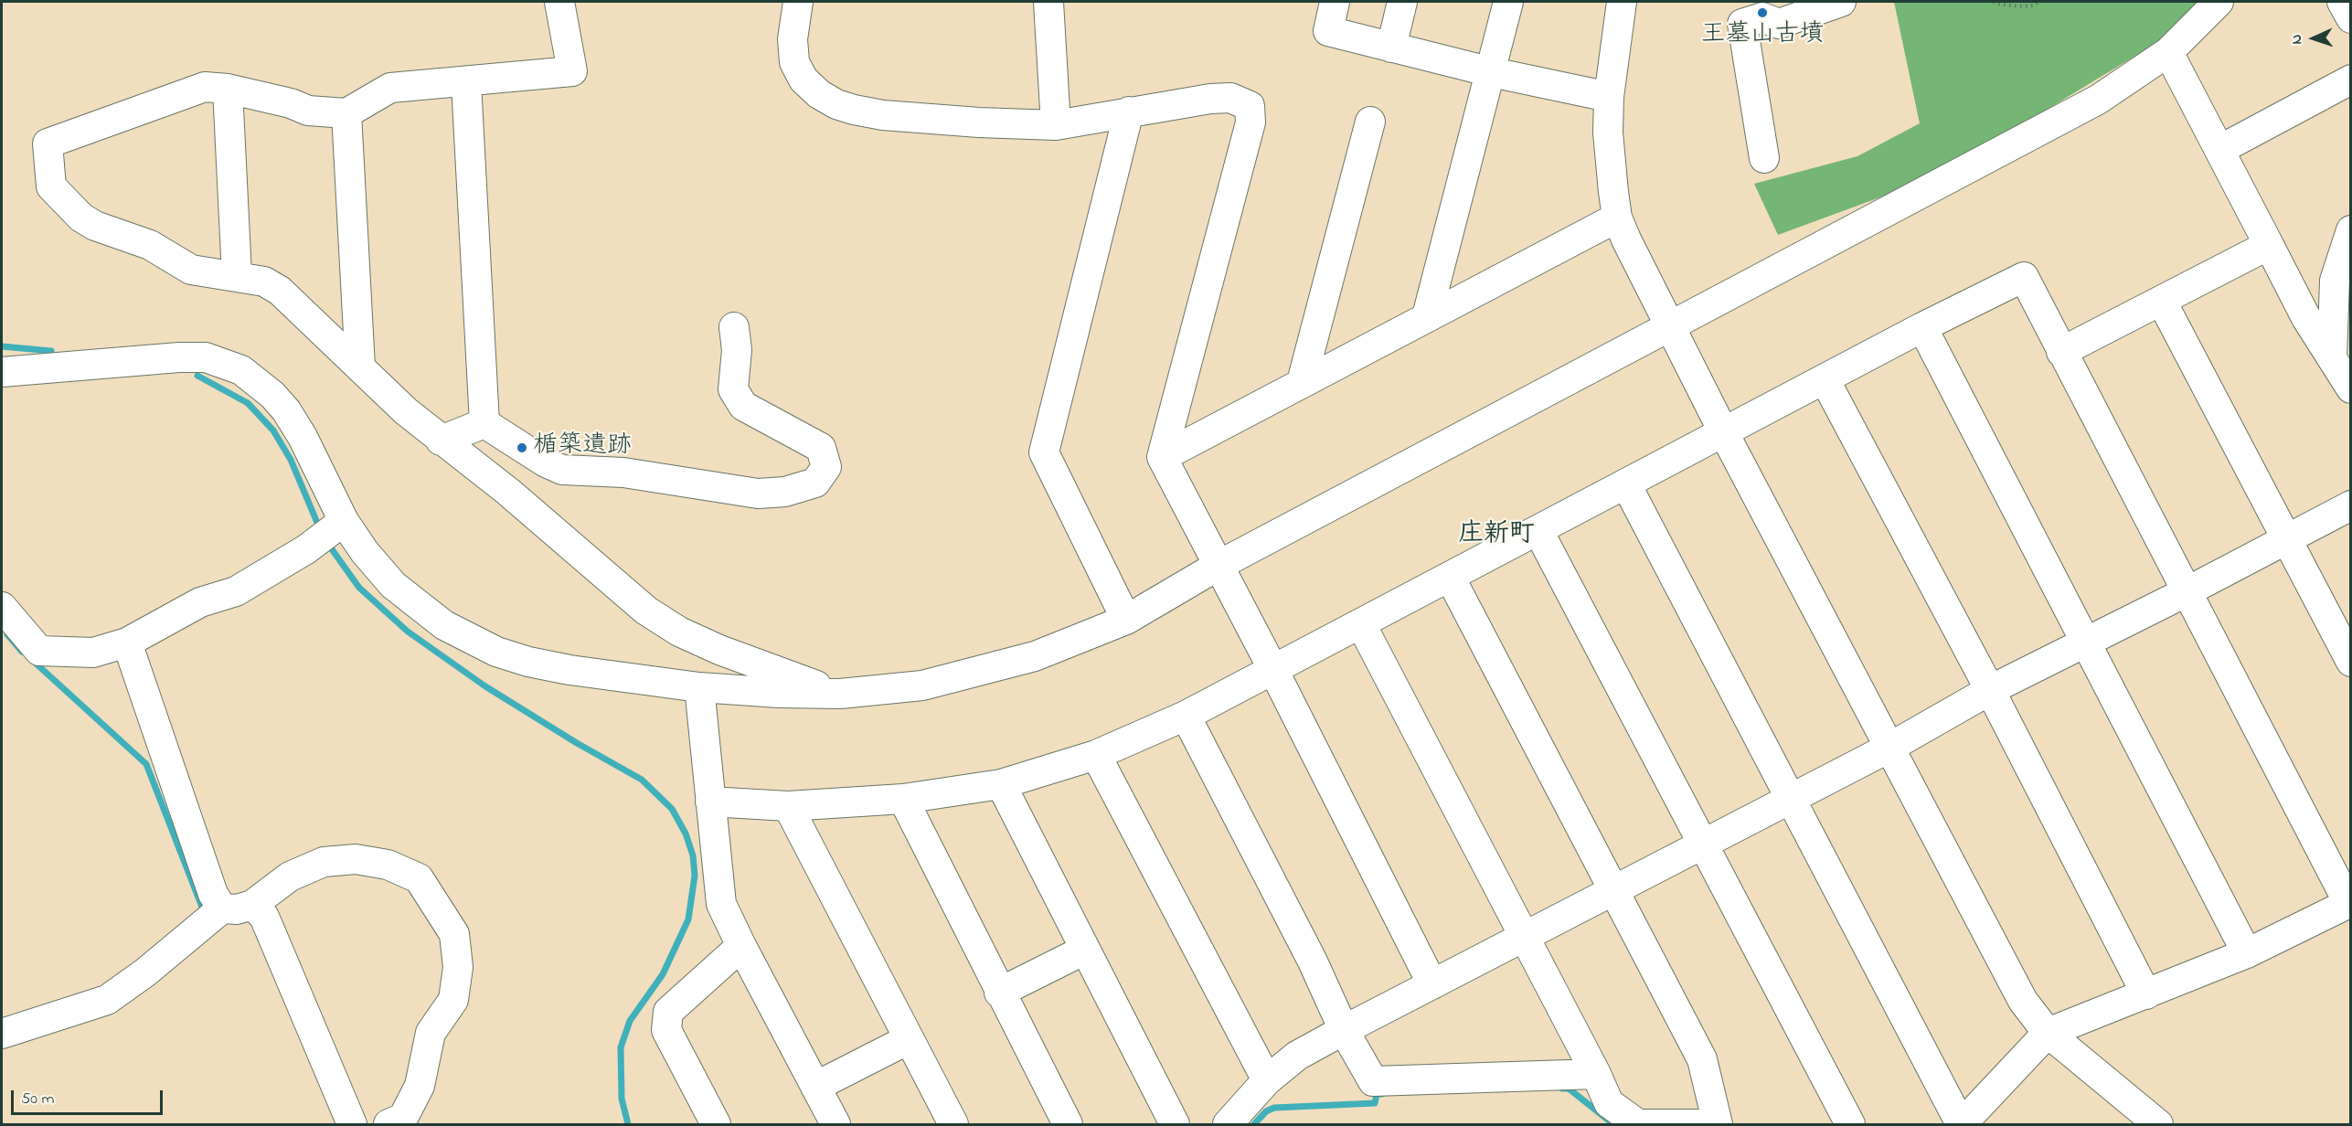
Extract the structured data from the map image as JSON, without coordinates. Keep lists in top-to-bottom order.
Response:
{
  "districts": ["庄新町"],
  "places": ["王墓山古墳", "楯築遺跡"],
  "scale_bar": "50 m",
  "north": "left"
}
